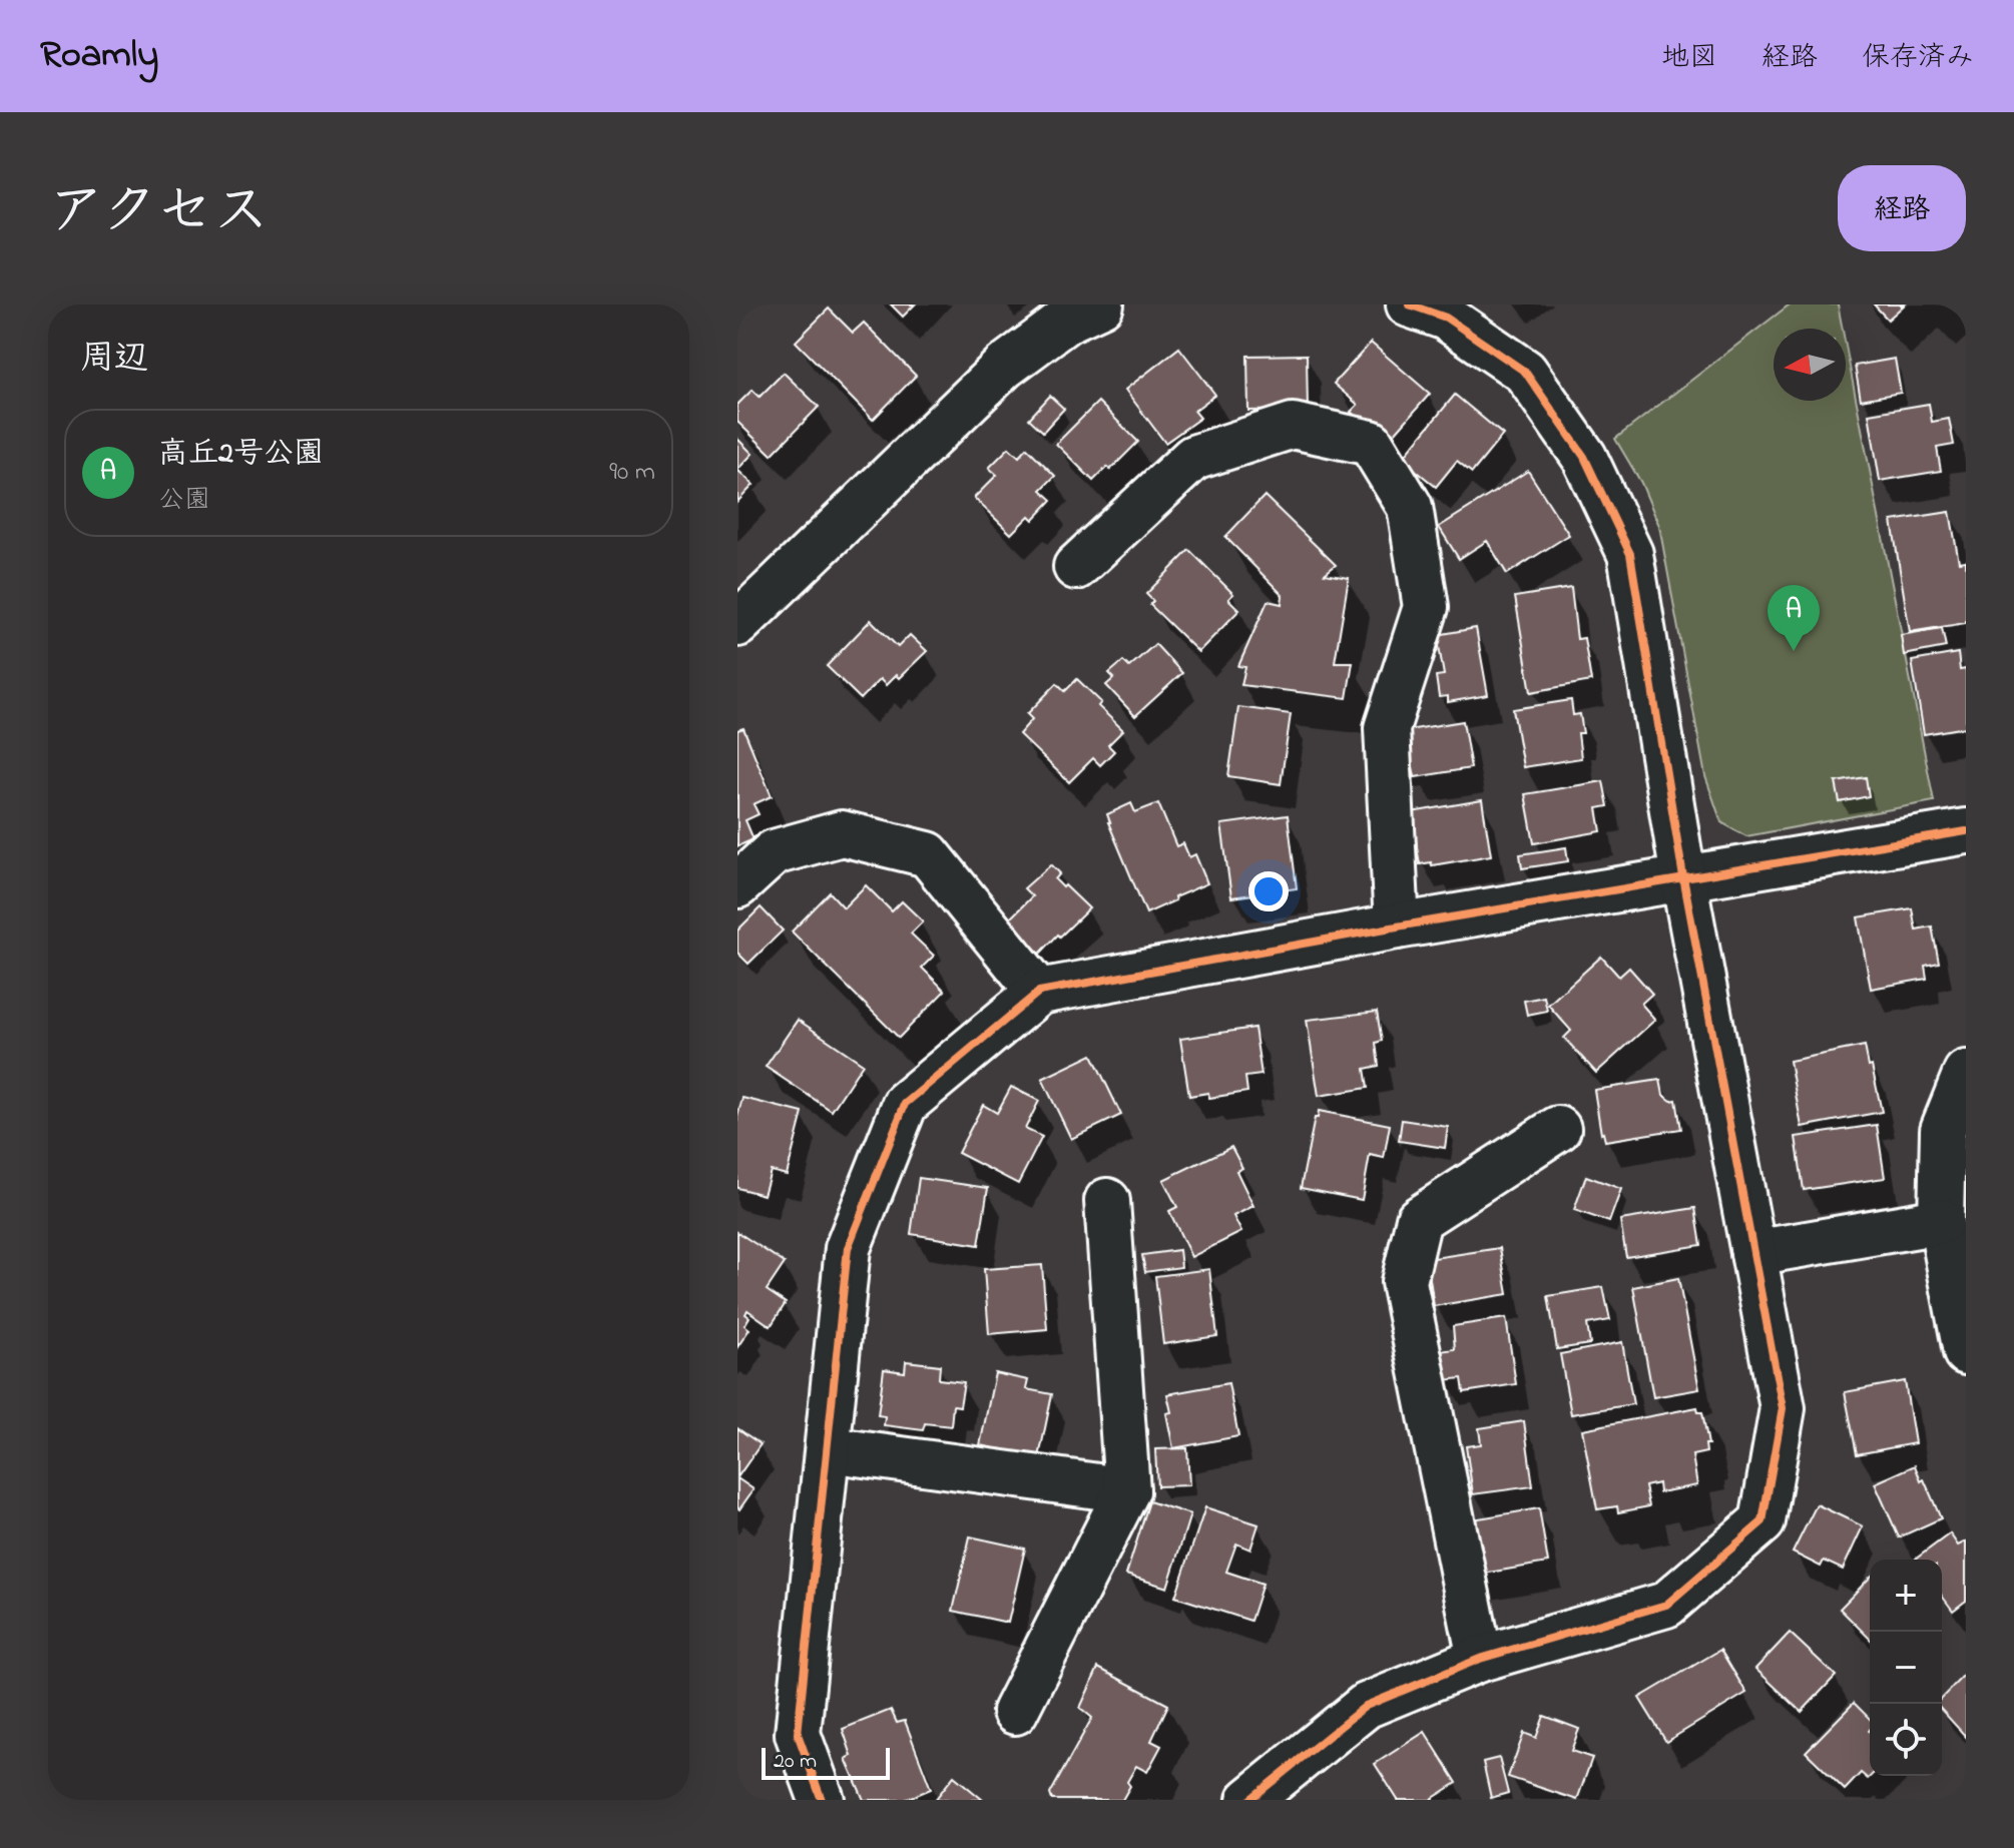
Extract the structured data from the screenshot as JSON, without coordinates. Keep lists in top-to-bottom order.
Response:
{
  "scale_bar": "20 m",
  "north": "left",
  "page": {
    "header": "Roamly",
    "nav": ["地図", "経路", "保存済み"],
    "title": "アクセス",
    "buttons": "経路",
    "heading": "周辺",
    "list": [
      {
        "mark": "A",
        "name": "高丘2号公園",
        "note": "公園",
        "value": "90 m"
      }
    ],
    "pins": "A",
    "map_buttons": ["+", "−"],
    "scale": "20 m"
  }
}
